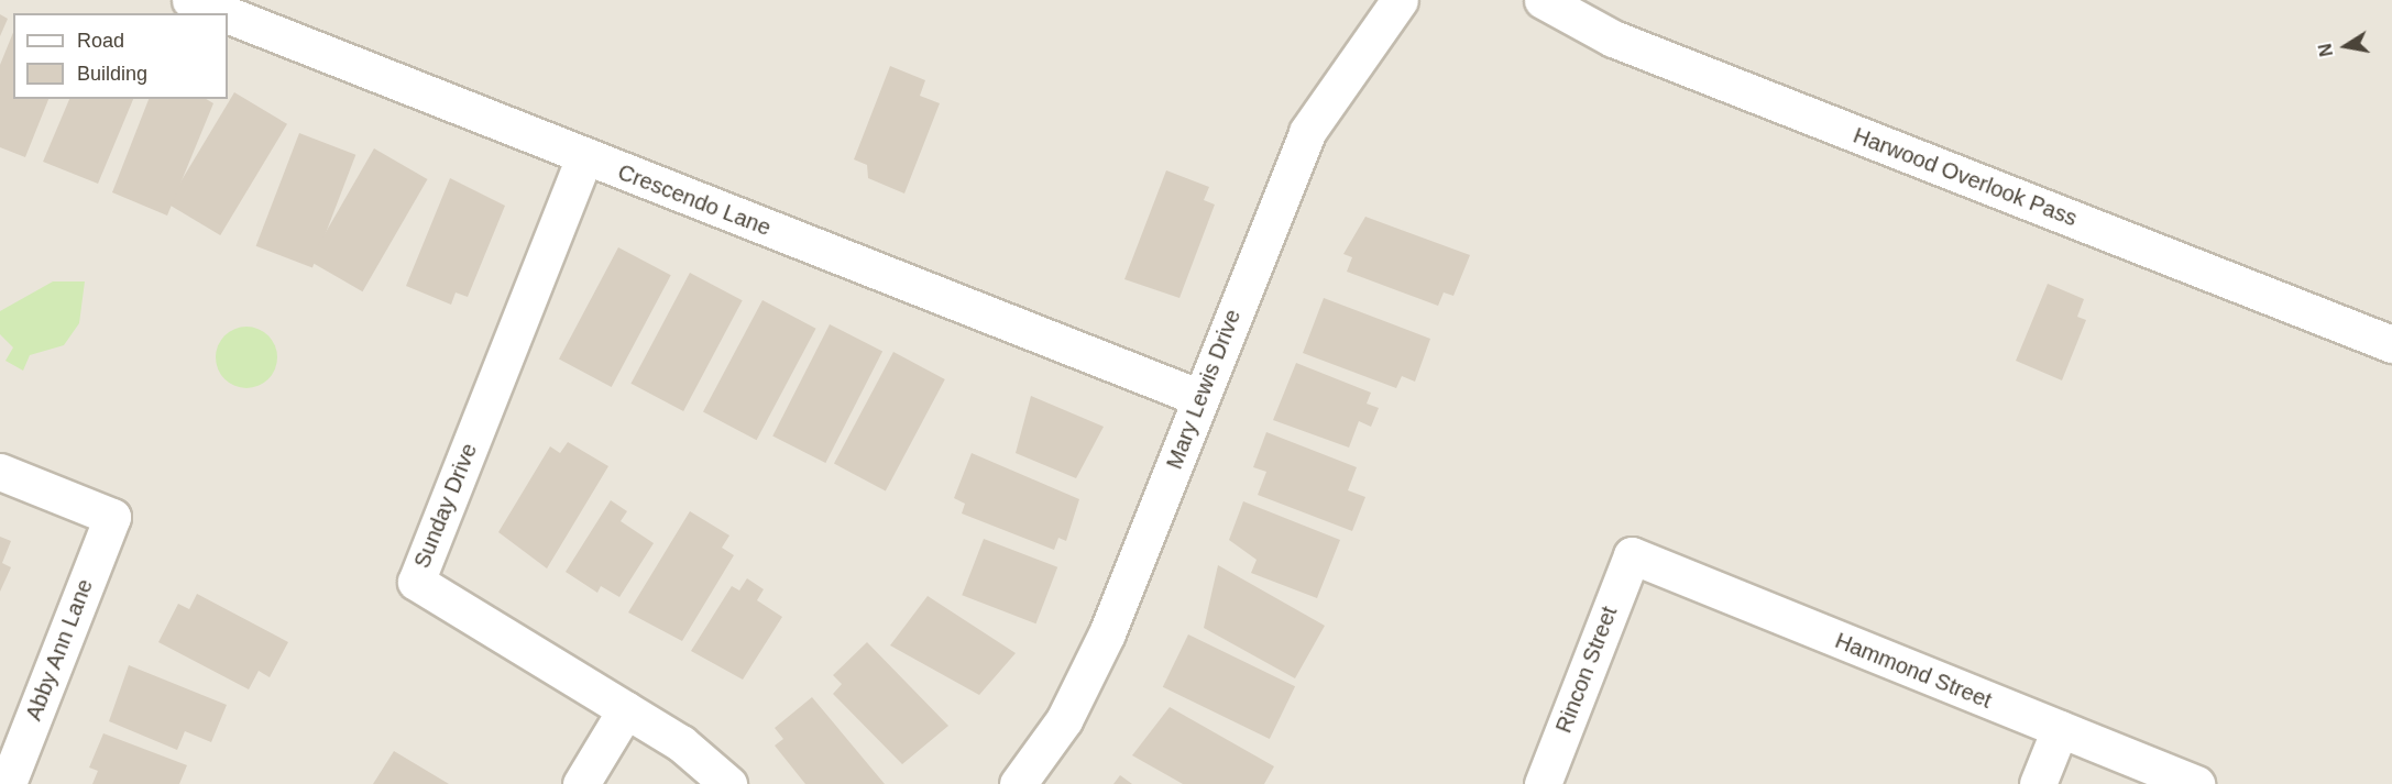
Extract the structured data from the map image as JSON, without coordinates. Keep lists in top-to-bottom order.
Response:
{
  "streets": {
    "street": [
      "Harwood Overlook Pass",
      "Crescendo Lane",
      "Mary Lewis Drive",
      "Sunday Drive",
      "Abby Ann Lane",
      "Rincon Street",
      "Hammond Street"
    ]
  },
  "crossings": [
    ["Crescendo Lane", "Mary Lewis Drive"],
    ["Crescendo Lane", "Sunday Drive"],
    ["Rincon Street", "Hammond Street"]
  ],
  "legend": ["Road", "Building"],
  "north": "left"
}
